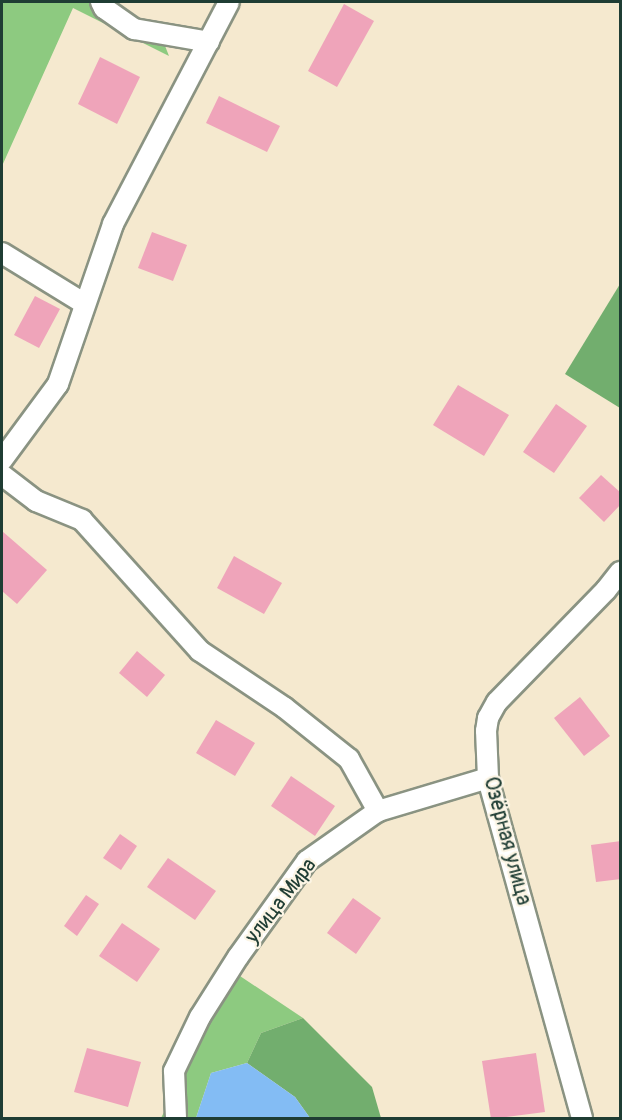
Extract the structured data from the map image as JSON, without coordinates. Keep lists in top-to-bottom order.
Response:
{
  "streets": {
    "street": ["Озёрная улица", "улица Мира"]
  },
  "crossings": [
    ["Озёрная улица", "улица Мира"]
  ]
}
